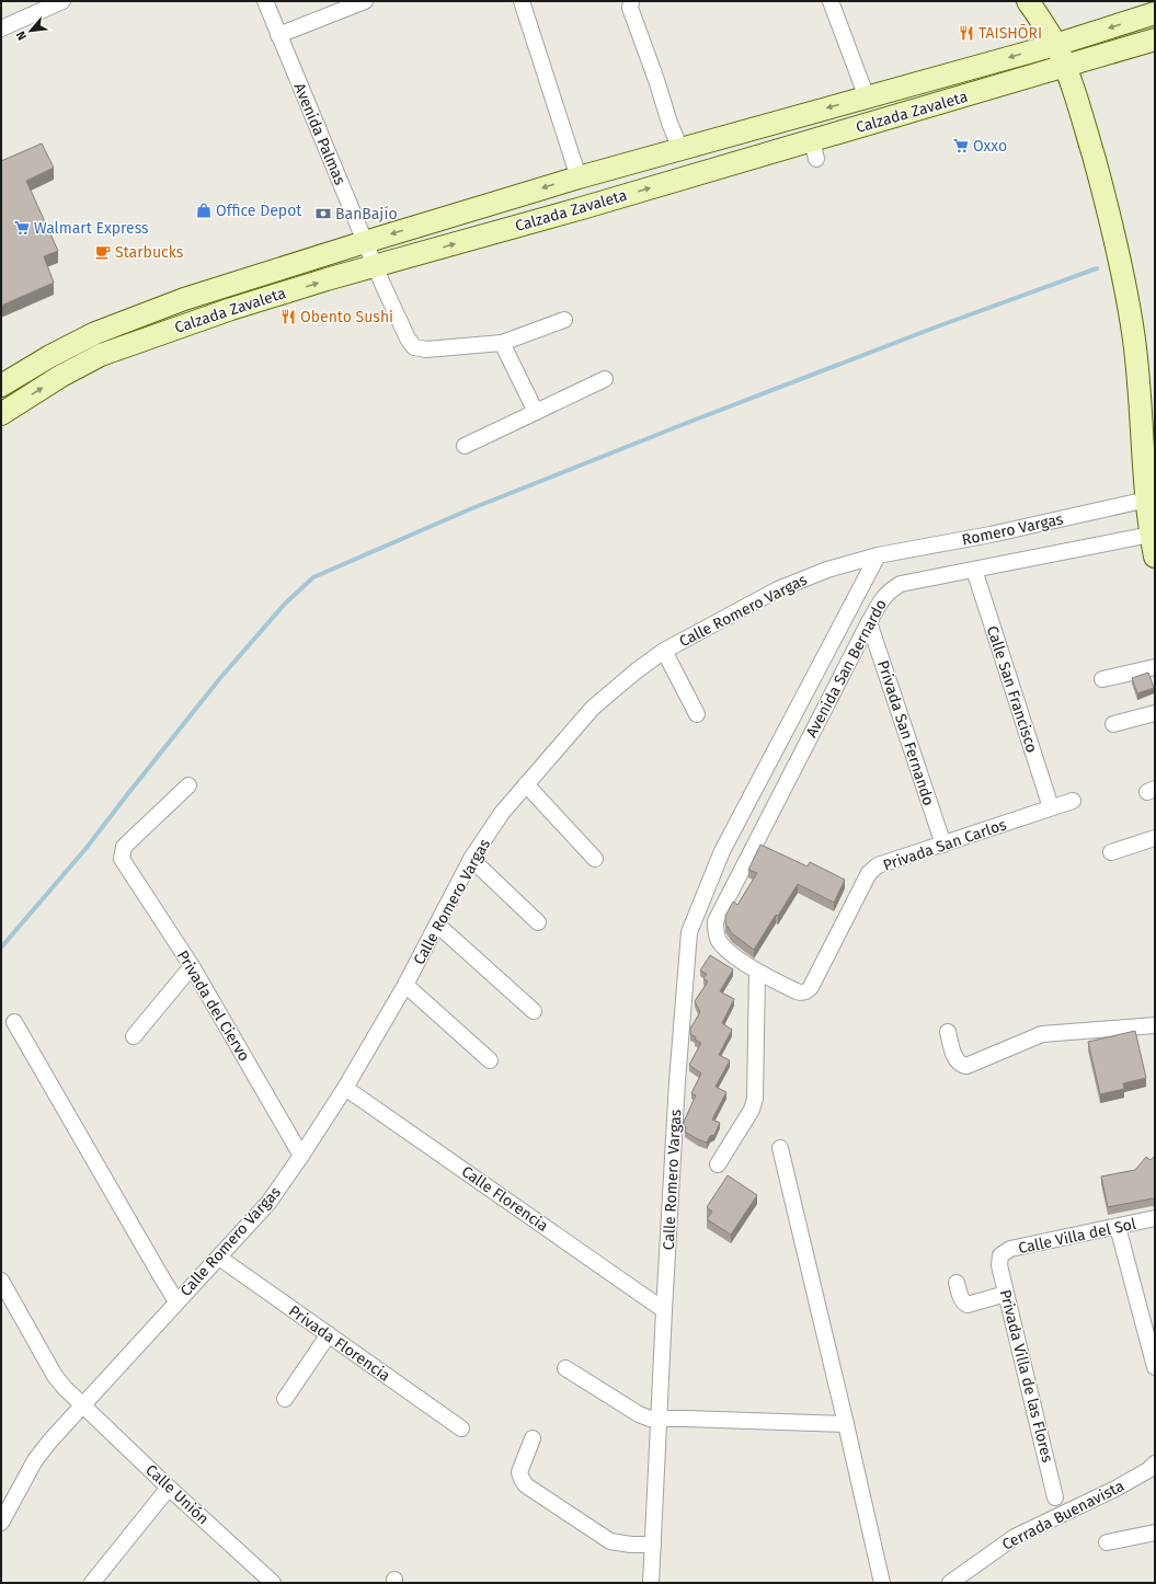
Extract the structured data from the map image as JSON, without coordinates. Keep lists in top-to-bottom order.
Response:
{
  "streets": {
    "main road": ["Calzada Zavaleta"],
    "street": [
      "Avenida Palmas",
      "Romero Vargas",
      "Calle Romero Vargas",
      "Avenida San Bernardo",
      "Calle San Francisco",
      "Privada San Fernando",
      "Privada San Carlos",
      "Privada del Ciervo",
      "Calle Florencia",
      "Calle Villa del Sol",
      "Privada Florencia",
      "Privada Villa de las Flores",
      "Calle Unión",
      "Cerrada Buenavista"
    ]
  },
  "crossings": [
    ["Calzada Zavaleta", "Avenida Palmas"],
    ["Romero Vargas", "Calle Romero Vargas"],
    ["Calle Romero Vargas", "Privada del Ciervo"],
    ["Calle Romero Vargas", "Calle Florencia"],
    ["Calle Romero Vargas", "Privada Florencia"],
    ["Calle Romero Vargas", "Calle Unión"],
    ["Avenida San Bernardo", "Calle San Francisco"],
    ["Avenida San Bernardo", "Privada San Fernando"],
    ["Avenida San Bernardo", "Privada San Carlos"],
    ["Calle San Francisco", "Privada San Carlos"],
    ["Privada San Fernando", "Privada San Carlos"],
    ["Calle Villa del Sol", "Privada Villa de las Flores"]
  ],
  "places": {
    "restaurant": ["TAISHŌRI", "Obento Sushi"],
    "supermarket": ["Oxxo", "Walmart Express"],
    "shop": ["Office Depot"],
    "bank": ["BanBajío"],
    "cafe": ["Starbucks"]
  },
  "north": "bottom left"
}
